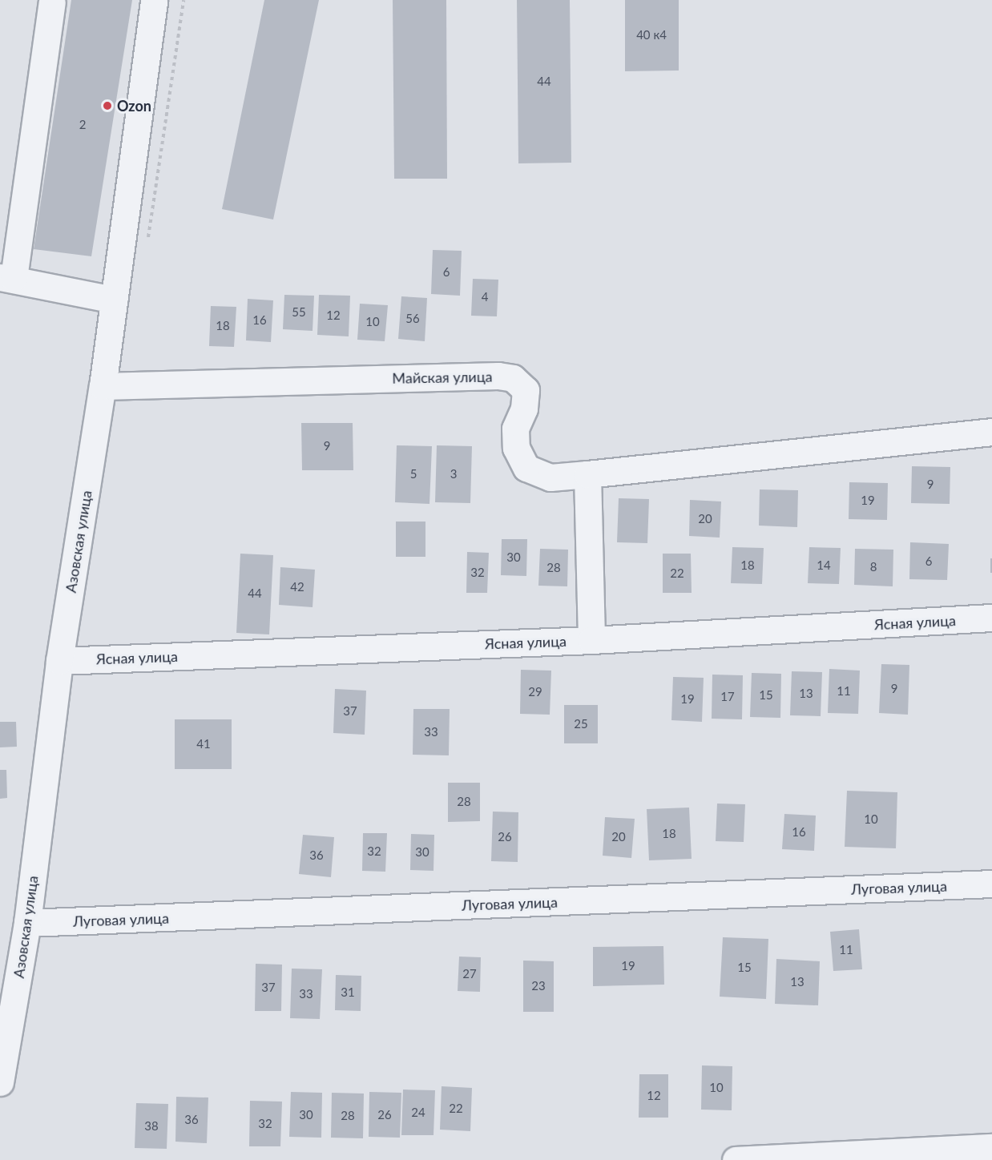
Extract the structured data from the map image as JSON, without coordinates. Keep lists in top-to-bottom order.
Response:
{
  "streets": {
    "street": [
      "Майская улица",
      "Азовская улица",
      "Ясная улица",
      "Луговая улица"
    ]
  },
  "crossings": [
    ["Майская улица", "Азовская улица"],
    ["Азовская улица", "Ясная улица"],
    ["Азовская улица", "Луговая улица"]
  ],
  "places": ["Ozon"],
  "house_numbers": [
    "40 к4",
    "44",
    "2",
    "6",
    "4",
    "55",
    "12",
    "56",
    "16",
    "10",
    "18",
    "9",
    "5",
    "3",
    "9",
    "19",
    "20",
    "30",
    "6",
    "18",
    "14",
    "8",
    "28",
    "32",
    "22",
    "42",
    "44",
    "9",
    "11",
    "29",
    "13",
    "15",
    "17",
    "19",
    "37",
    "25",
    "33",
    "41",
    "28",
    "10",
    "16",
    "18",
    "26",
    "20",
    "32",
    "30",
    "36",
    "11",
    "19",
    "15",
    "27",
    "13",
    "23",
    "37",
    "31",
    "33",
    "10",
    "12",
    "22",
    "24",
    "30",
    "26",
    "28",
    "36",
    "32",
    "38"
  ]
}
